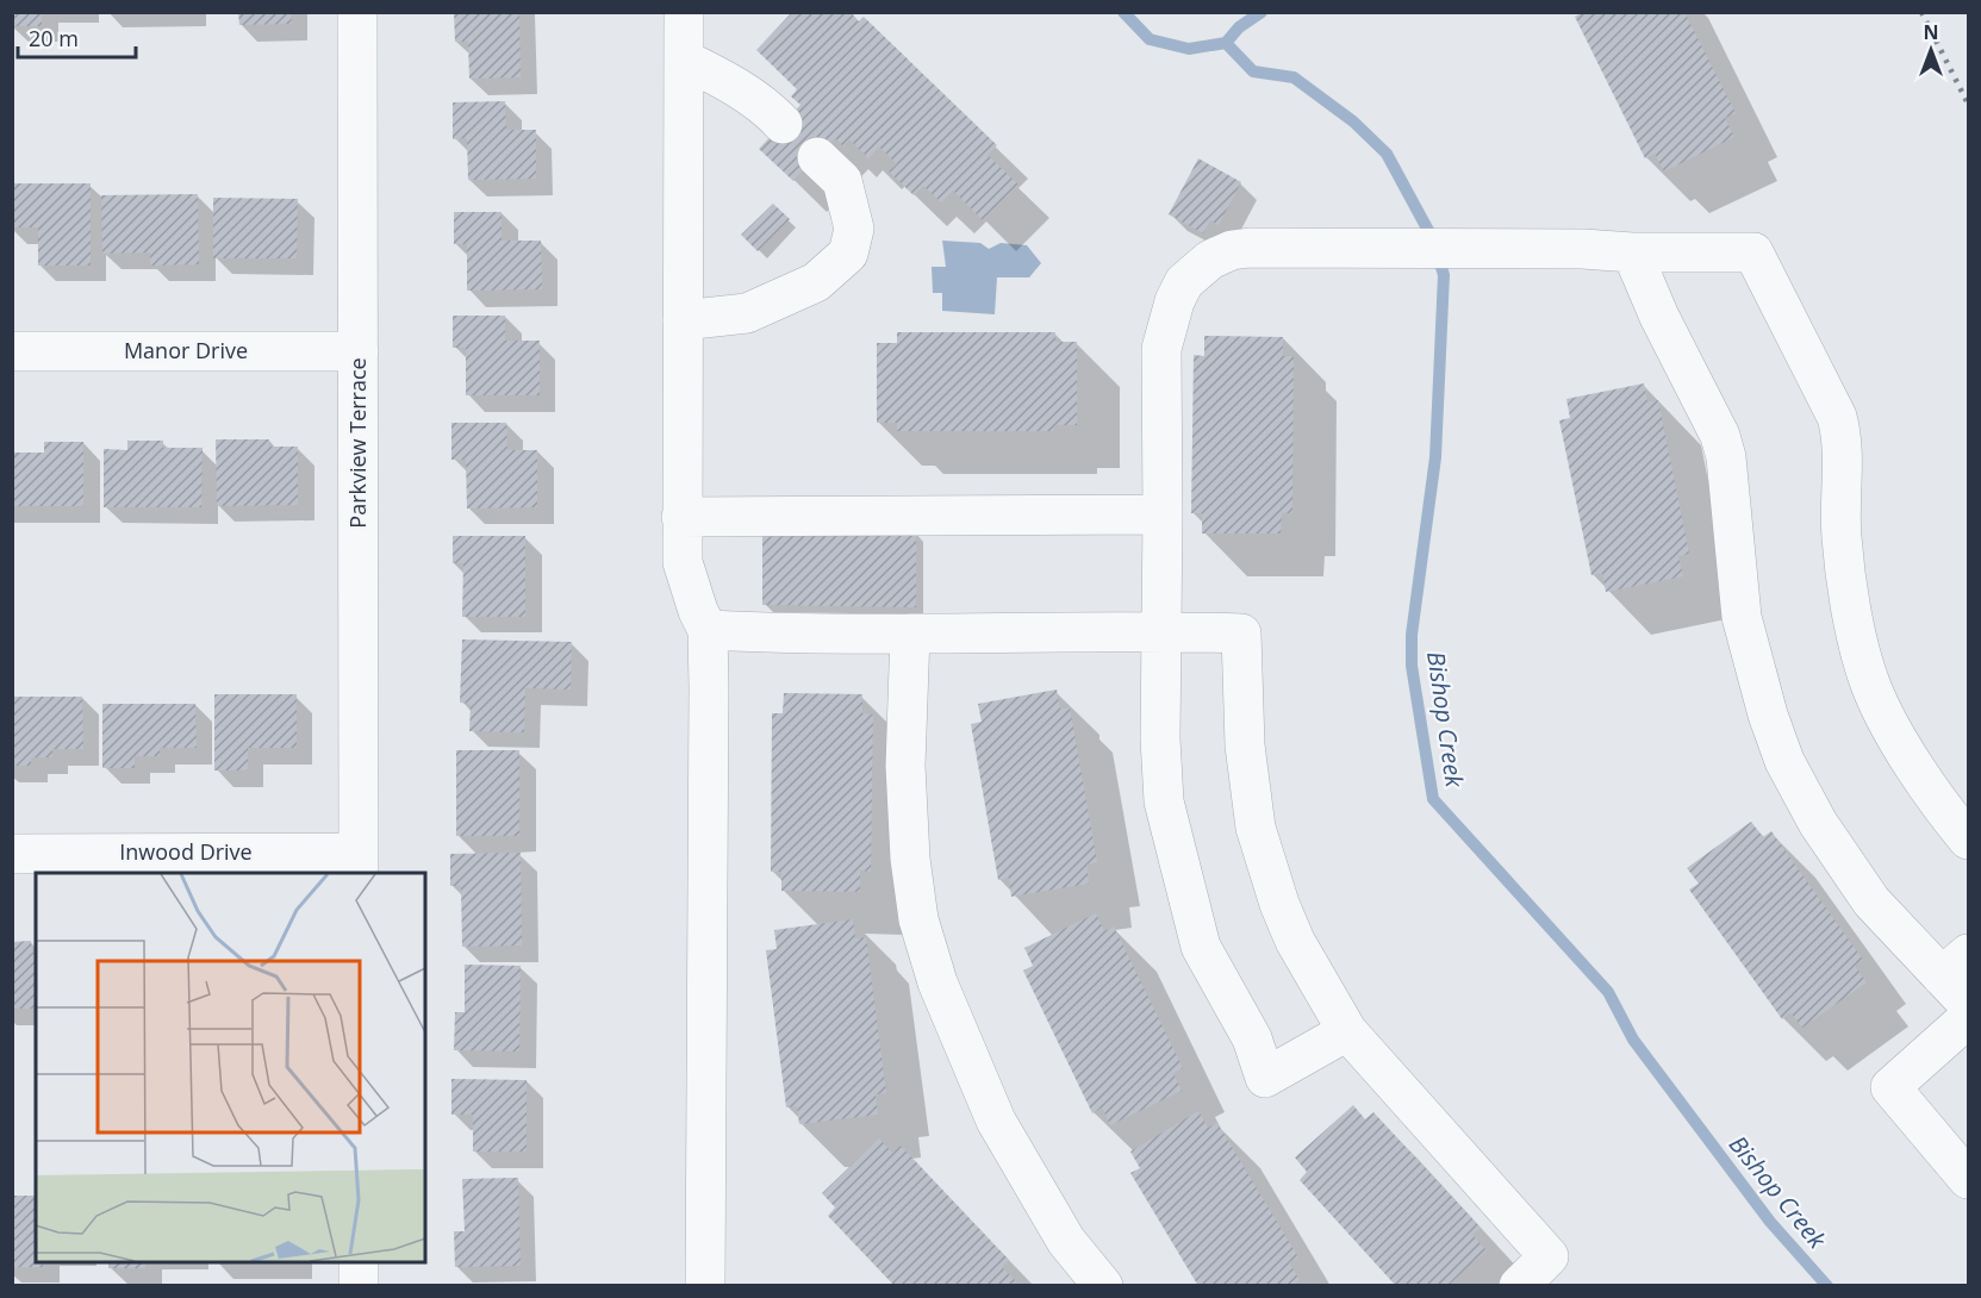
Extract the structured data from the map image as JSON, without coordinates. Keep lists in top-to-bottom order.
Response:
{
  "streets": {
    "street": ["Manor Drive", "Parkview Terrace", "Inwood Drive"]
  },
  "crossings": [
    ["Manor Drive", "Parkview Terrace"],
    ["Parkview Terrace", "Inwood Drive"]
  ],
  "water": ["Bishop Creek"],
  "scale_bar": "20 m",
  "north": "top"
}
